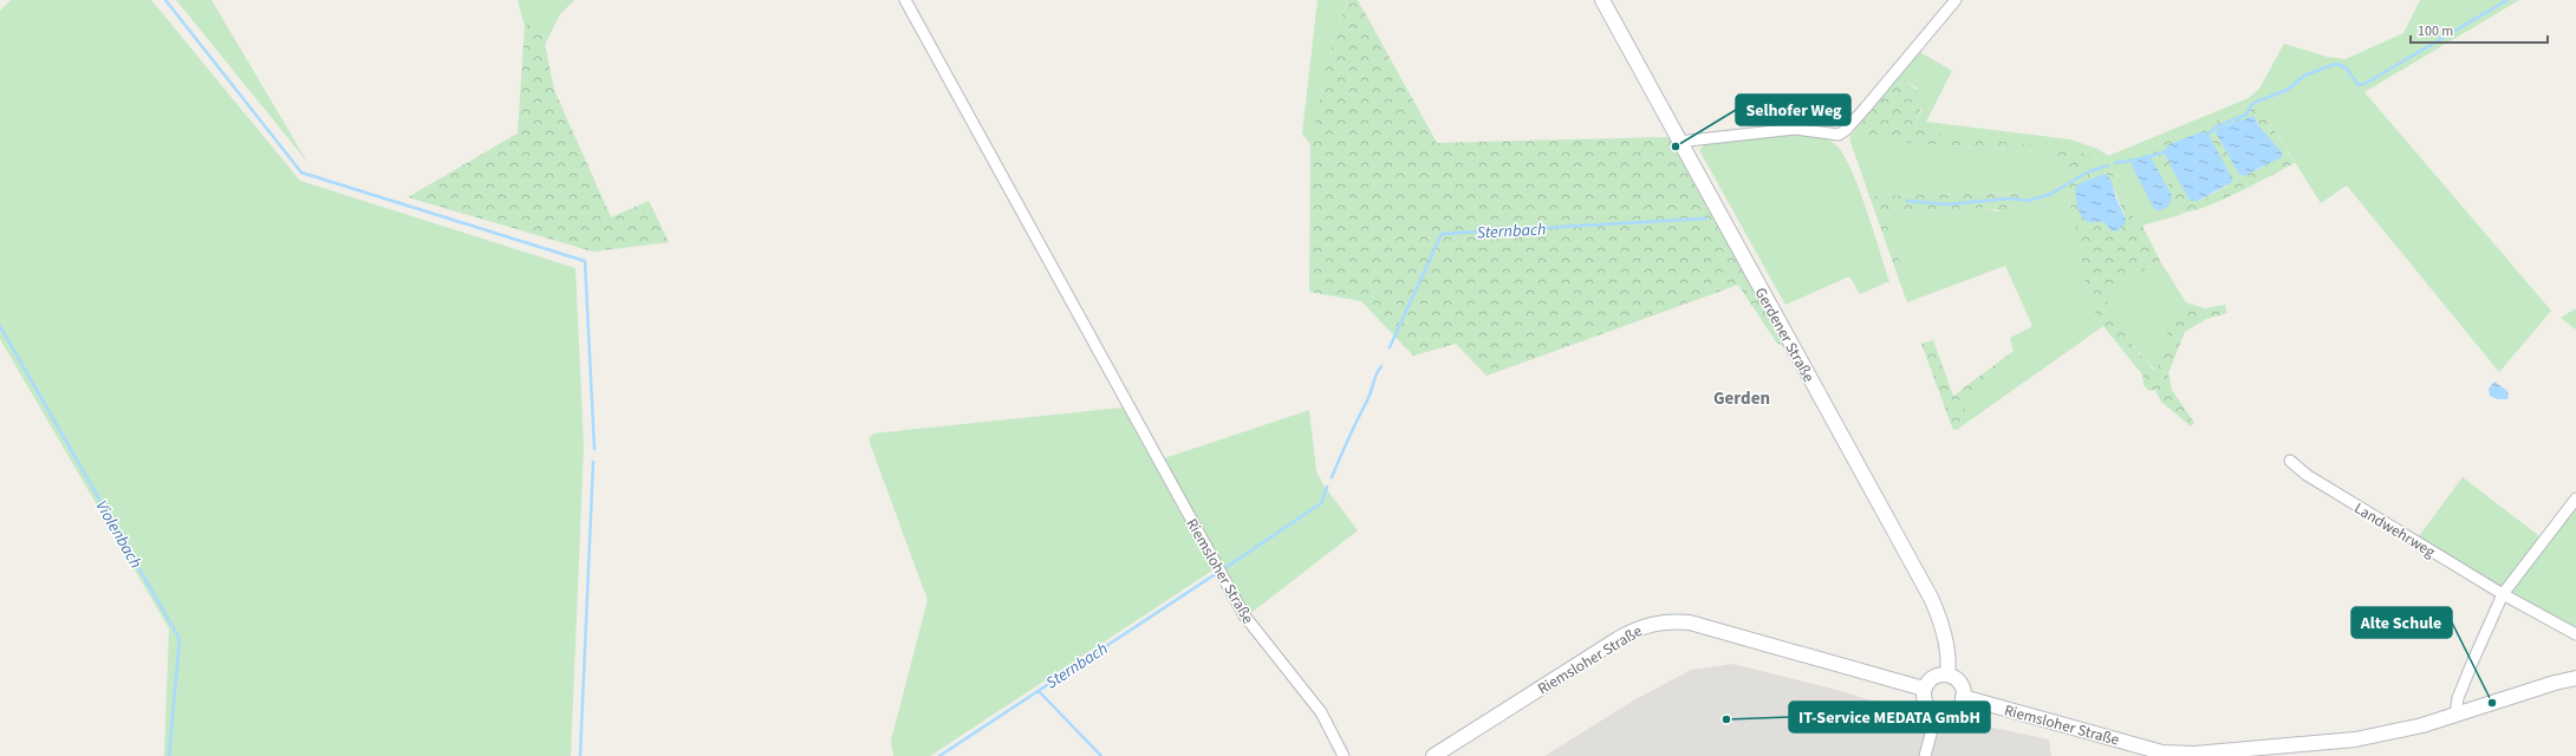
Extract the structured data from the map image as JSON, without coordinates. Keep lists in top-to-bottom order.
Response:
{
  "streets": {
    "main road": ["Gerdener Straße", "Riemsloher Straße"],
    "street": ["Landwehrweg"]
  },
  "crossings": [
    ["Gerdener Straße", "Riemsloher Straße"]
  ],
  "districts": ["Gerden"],
  "water": ["Sternbach", "Violenbach"],
  "places": ["Selhofer Weg", "Alte Schule", "IT-Service MEDATA GmbH"],
  "scale_bar": "100 m"
}
